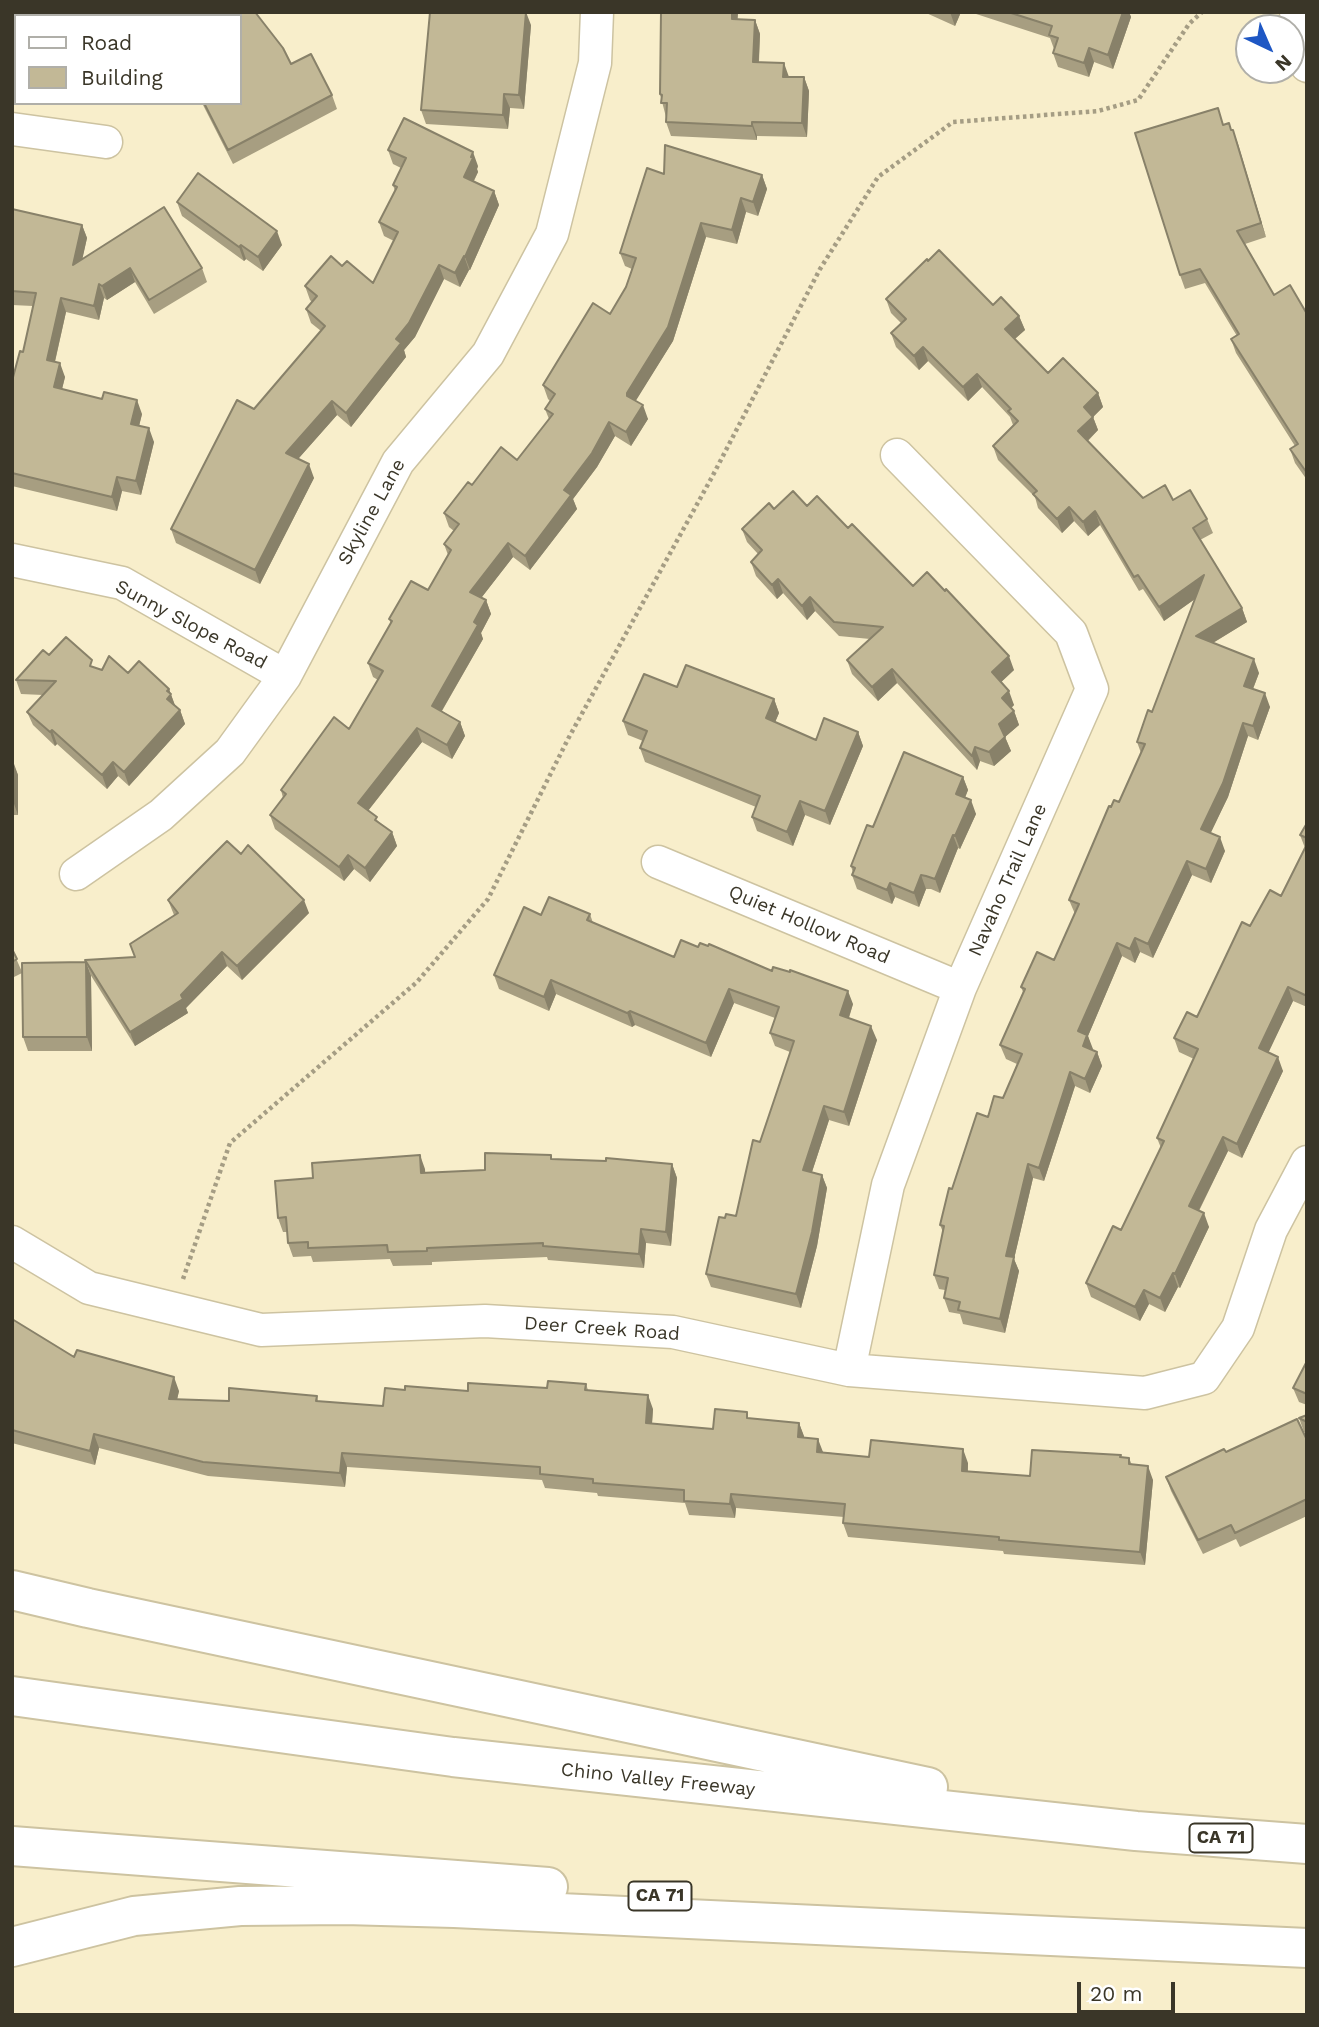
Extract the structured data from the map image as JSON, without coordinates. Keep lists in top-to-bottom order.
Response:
{
  "streets": {
    "highway": ["Chino Valley Freeway", "CA 71"],
    "street": [
      "Skyline Lane",
      "Sunny Slope Road",
      "Navaho Trail Lane",
      "Quiet Hollow Road",
      "Deer Creek Road"
    ]
  },
  "crossings": [
    ["Skyline Lane", "Sunny Slope Road"],
    ["Navaho Trail Lane", "Quiet Hollow Road"],
    ["Navaho Trail Lane", "Deer Creek Road"]
  ],
  "legend": ["Road", "Building"],
  "scale_bar": "20 m",
  "north": "bottom right"
}
